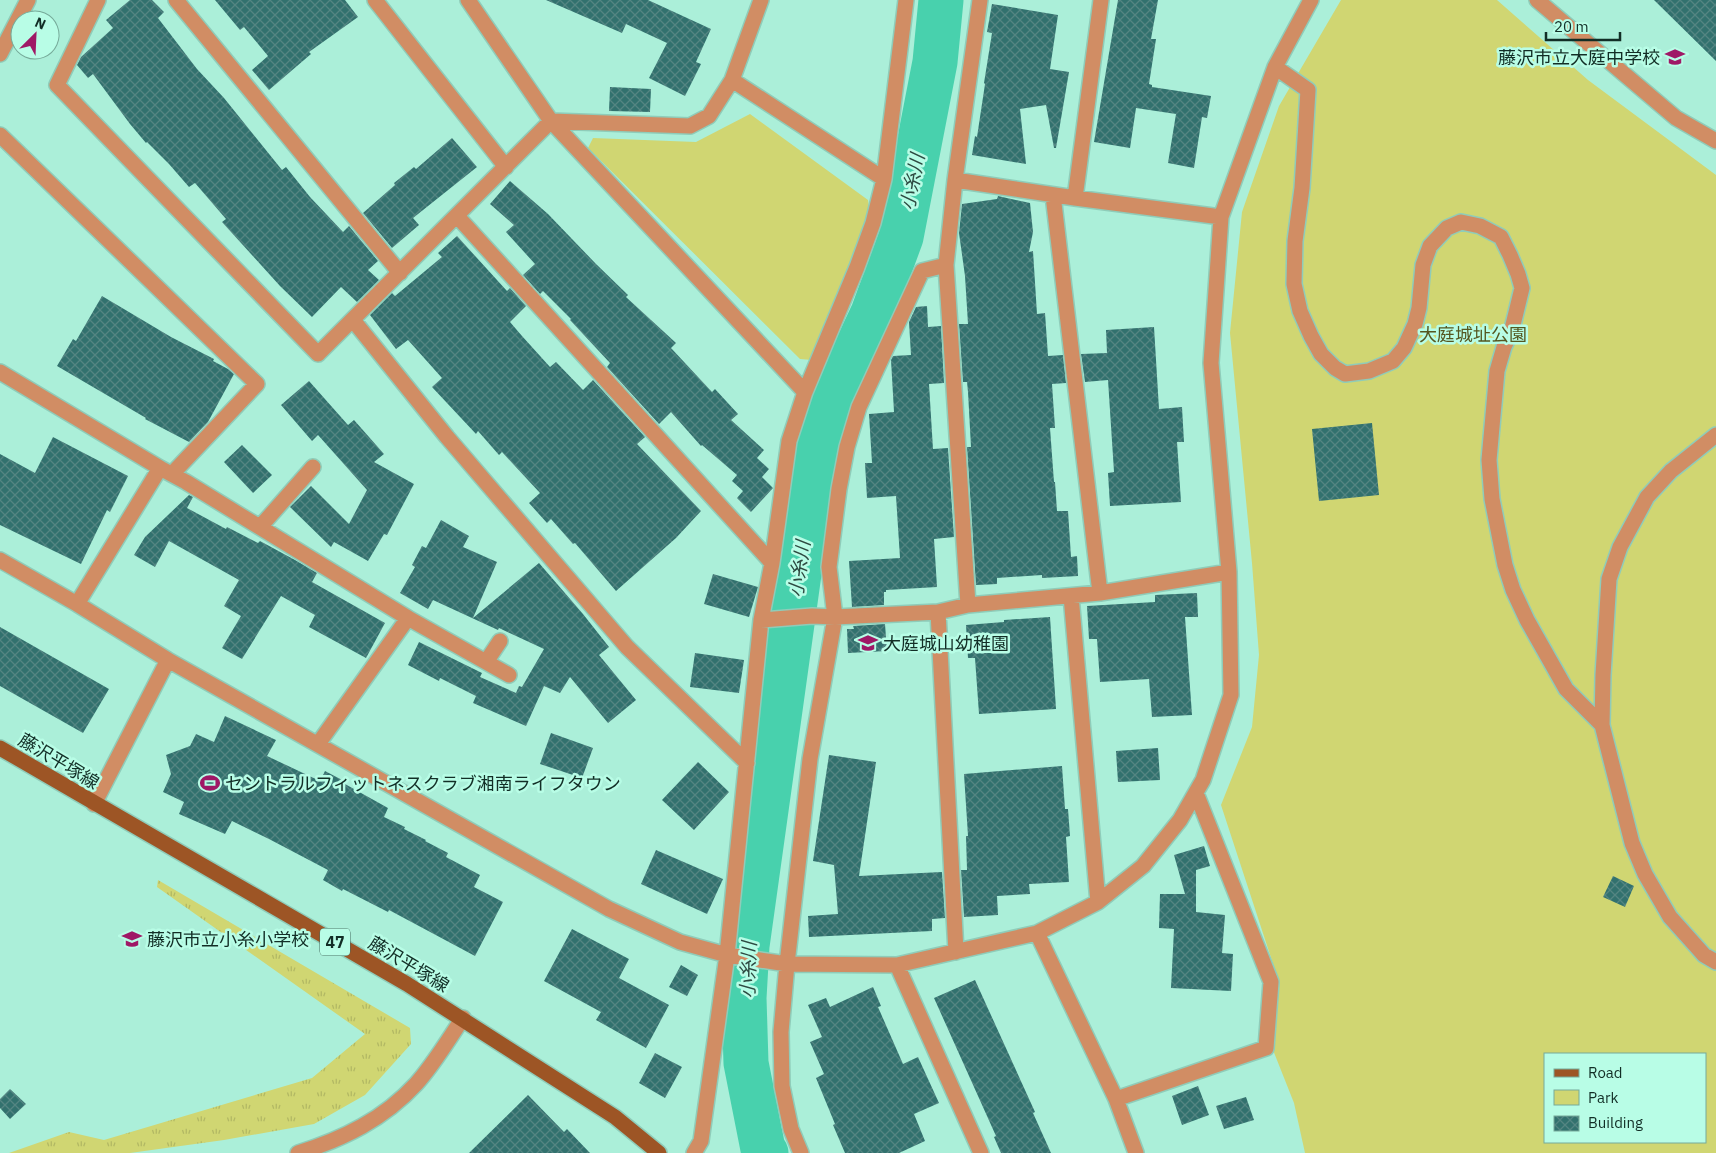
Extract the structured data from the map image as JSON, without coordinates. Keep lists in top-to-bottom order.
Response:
{
  "streets": {
    "main road": ["藤沢平塚線", "47"]
  },
  "water": ["小糸川"],
  "parks": ["大庭城址公園"],
  "places": {
    "school or university": ["藤沢市立大庭中学校", "大庭城山幼稚園", "藤沢市立小糸小学校"],
    "sports": ["セントラルフィットネスクラブ湘南ライフタウン"]
  },
  "legend": ["Road", "Park", "Building"],
  "scale_bar": "20 m",
  "north": "top right"
}
